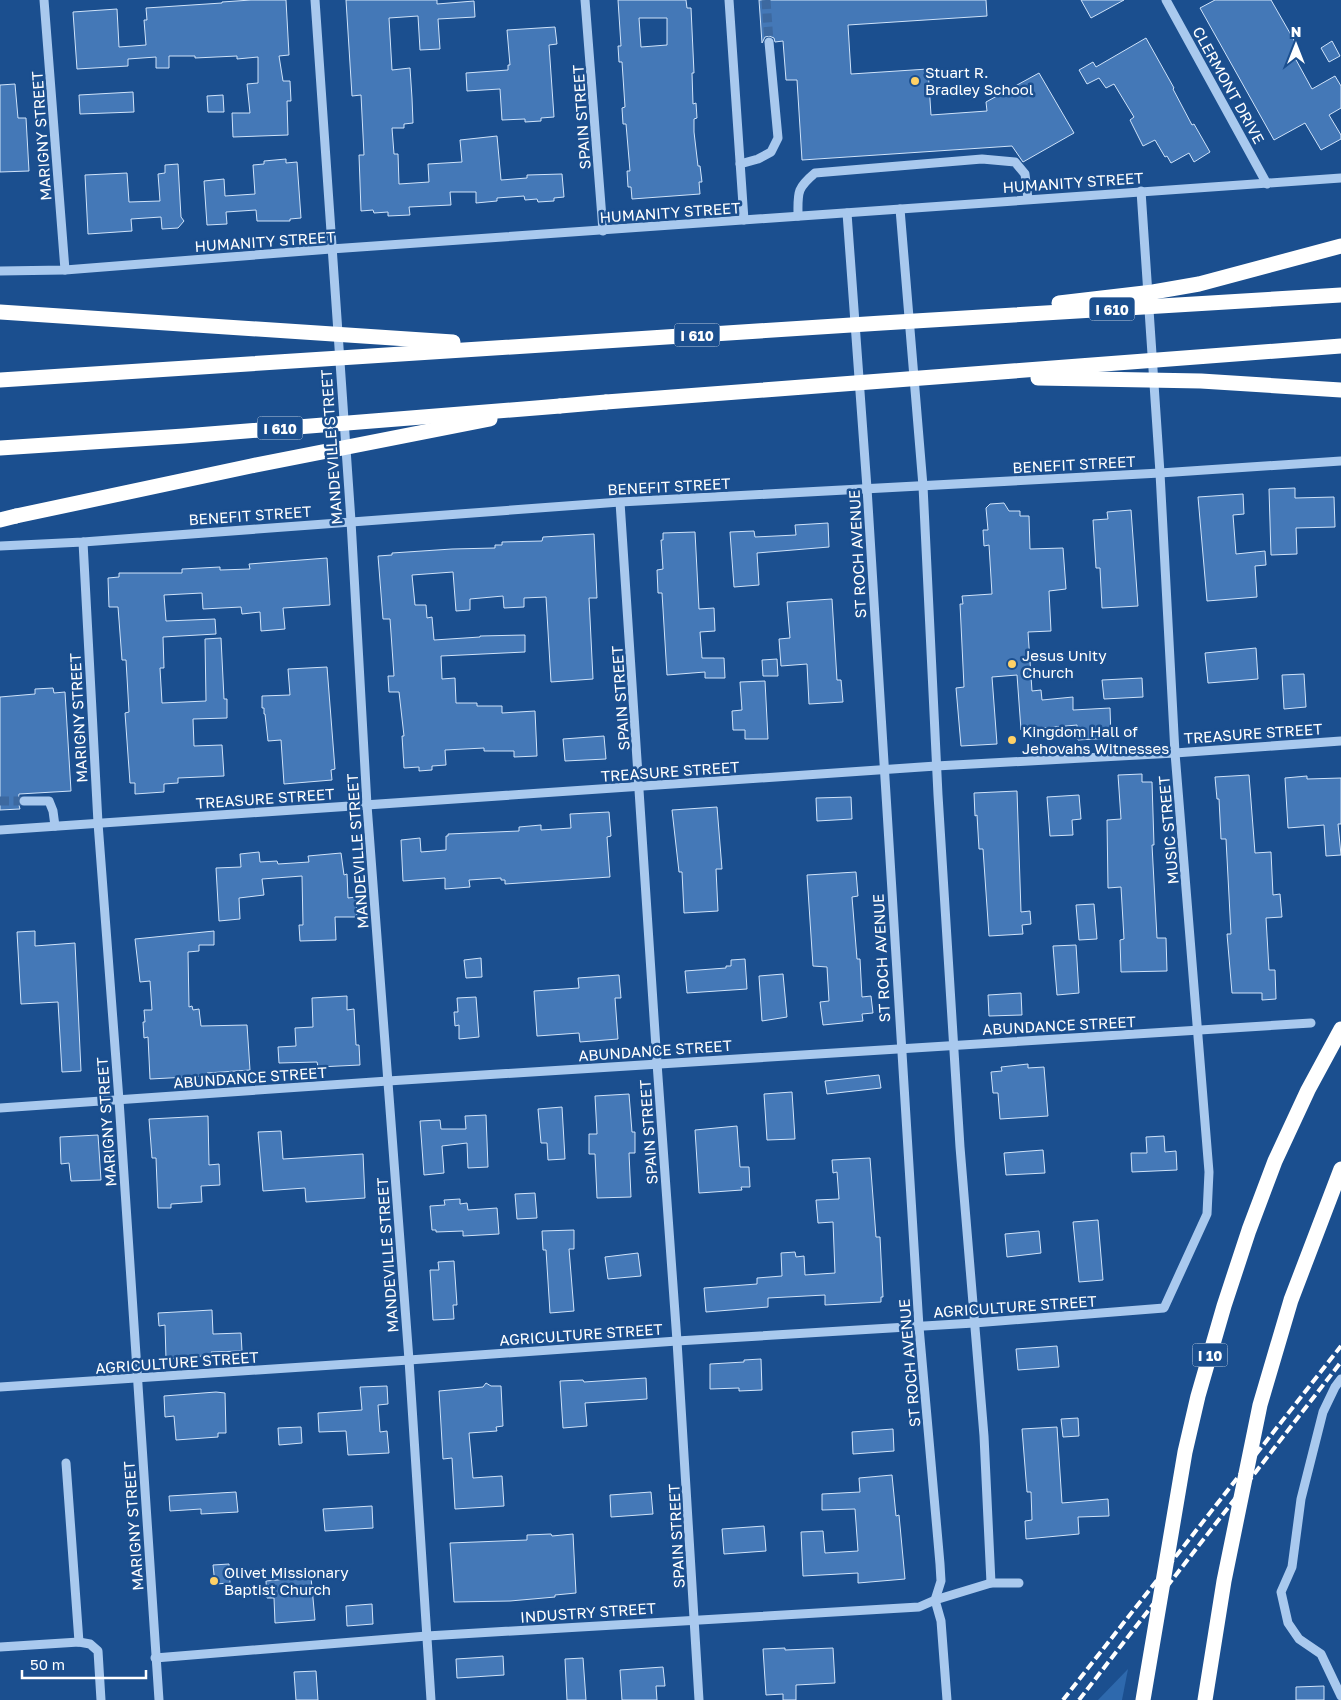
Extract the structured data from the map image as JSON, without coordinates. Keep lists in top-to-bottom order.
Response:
{
  "streets": {
    "highway": ["I 610", "I 10"],
    "street": [
      "CLERMONT DRIVE",
      "SPAIN STREET",
      "MARIGNY STREET",
      "HUMANITY STREET",
      "MANDEVILLE STREET",
      "BENEFIT STREET",
      "ST ROCH AVENUE",
      "TREASURE STREET",
      "MUSIC STREET",
      "ABUNDANCE STREET",
      "AGRICULTURE STREET",
      "INDUSTRY STREET"
    ]
  },
  "crossings": [
    ["CLERMONT DRIVE", "HUMANITY STREET"],
    ["SPAIN STREET", "HUMANITY STREET"],
    ["SPAIN STREET", "BENEFIT STREET"],
    ["SPAIN STREET", "TREASURE STREET"],
    ["SPAIN STREET", "ABUNDANCE STREET"],
    ["SPAIN STREET", "AGRICULTURE STREET"],
    ["SPAIN STREET", "INDUSTRY STREET"],
    ["MARIGNY STREET", "HUMANITY STREET"],
    ["MARIGNY STREET", "BENEFIT STREET"],
    ["MARIGNY STREET", "TREASURE STREET"],
    ["MARIGNY STREET", "ABUNDANCE STREET"],
    ["MARIGNY STREET", "AGRICULTURE STREET"],
    ["MARIGNY STREET", "INDUSTRY STREET"],
    ["HUMANITY STREET", "MANDEVILLE STREET"],
    ["HUMANITY STREET", "ST ROCH AVENUE"],
    ["HUMANITY STREET", "MUSIC STREET"],
    ["MANDEVILLE STREET", "BENEFIT STREET"],
    ["MANDEVILLE STREET", "TREASURE STREET"],
    ["MANDEVILLE STREET", "ABUNDANCE STREET"],
    ["MANDEVILLE STREET", "AGRICULTURE STREET"],
    ["MANDEVILLE STREET", "INDUSTRY STREET"],
    ["BENEFIT STREET", "ST ROCH AVENUE"],
    ["BENEFIT STREET", "MUSIC STREET"],
    ["ST ROCH AVENUE", "TREASURE STREET"],
    ["ST ROCH AVENUE", "ABUNDANCE STREET"],
    ["ST ROCH AVENUE", "AGRICULTURE STREET"],
    ["ST ROCH AVENUE", "INDUSTRY STREET"],
    ["TREASURE STREET", "MUSIC STREET"],
    ["MUSIC STREET", "ABUNDANCE STREET"],
    ["MUSIC STREET", "AGRICULTURE STREET"]
  ],
  "places": [
    "Stuart R. Bradley School",
    "Jesus Unity Church",
    "Kingdom Hall of Jehovahs Witnesses",
    "Olivet Missionary Baptist Church"
  ],
  "scale_bar": "50 m",
  "north": "top"
}
